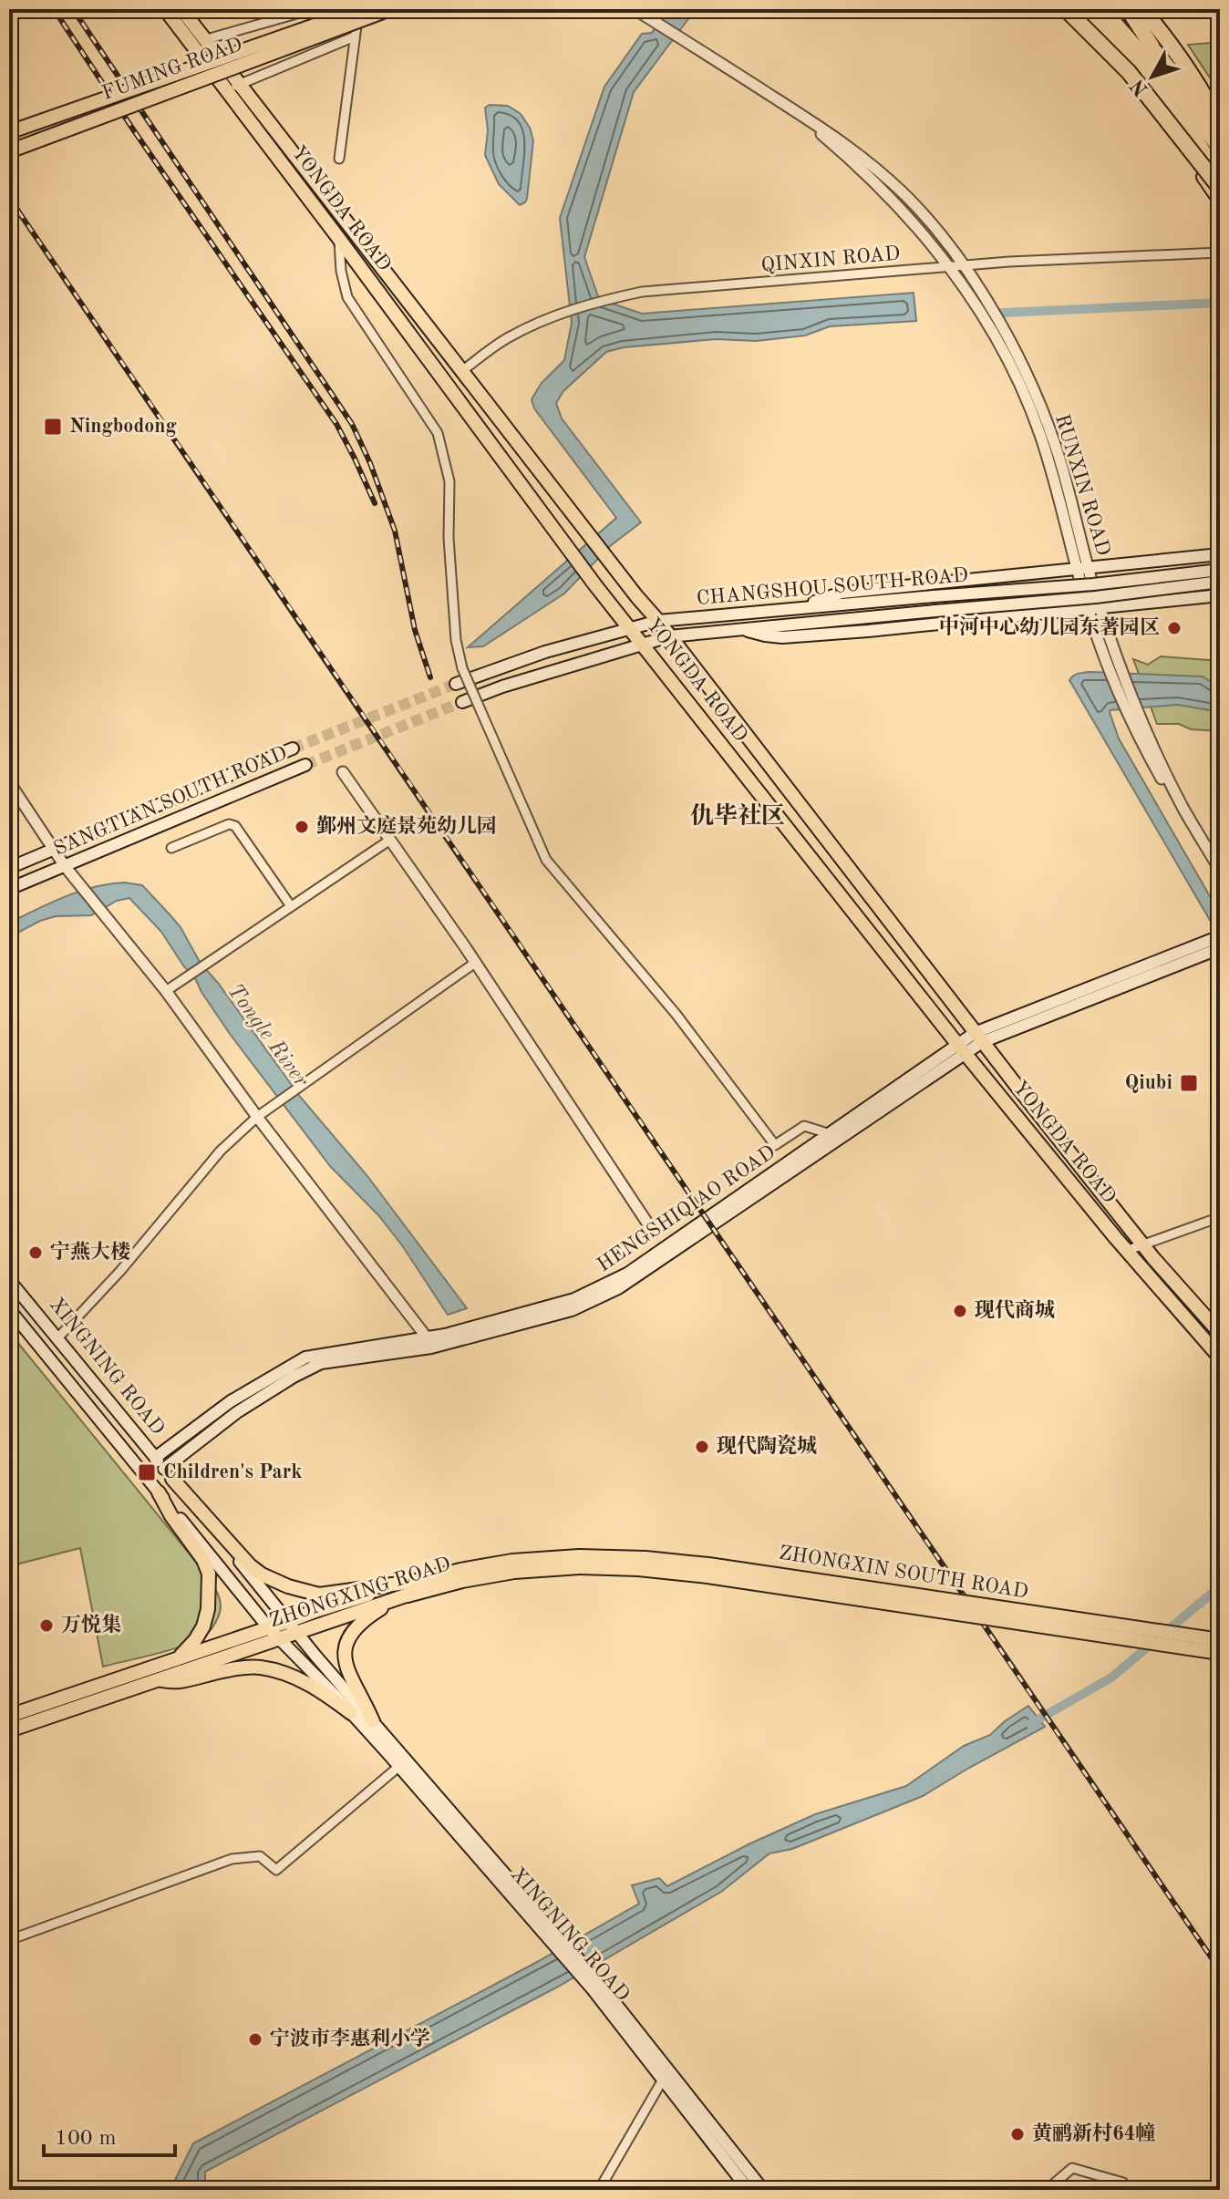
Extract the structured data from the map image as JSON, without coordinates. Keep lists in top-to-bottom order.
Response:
{
  "streets": {
    "main road": [
      "FUMING ROAD",
      "YONGDA ROAD",
      "CHANGSHOU SOUTH ROAD",
      "SANGTIAN SOUTH ROAD",
      "HENGSHIQIAO ROAD",
      "XINGNING ROAD",
      "ZHONGXIN SOUTH ROAD",
      "ZHONGXING ROAD"
    ],
    "street": ["QINXIN ROAD", "RUNXIN ROAD"]
  },
  "crossings": [
    ["YONGDA ROAD", "QINXIN ROAD"],
    ["YONGDA ROAD", "CHANGSHOU SOUTH ROAD"],
    ["YONGDA ROAD", "HENGSHIQIAO ROAD"],
    ["QINXIN ROAD", "RUNXIN ROAD"],
    ["HENGSHIQIAO ROAD", "XINGNING ROAD"],
    ["XINGNING ROAD", "ZHONGXING ROAD"],
    ["ZHONGXIN SOUTH ROAD", "ZHONGXING ROAD"]
  ],
  "districts": ["仇毕社区"],
  "water": ["Tongle River"],
  "places": {
    "transit": ["Ningbodong", "Qiubi", "Children's Park"],
    "other": [
      "中河中心幼儿园东著园区",
      "鄞州文庭景苑幼儿园",
      "宁燕大楼",
      "现代商城",
      "现代陶瓷城",
      "万悦集",
      "宁波市李惠利小学",
      "黄鹂新村64幢"
    ]
  },
  "scale_bar": "100 m",
  "north": "bottom left"
}
